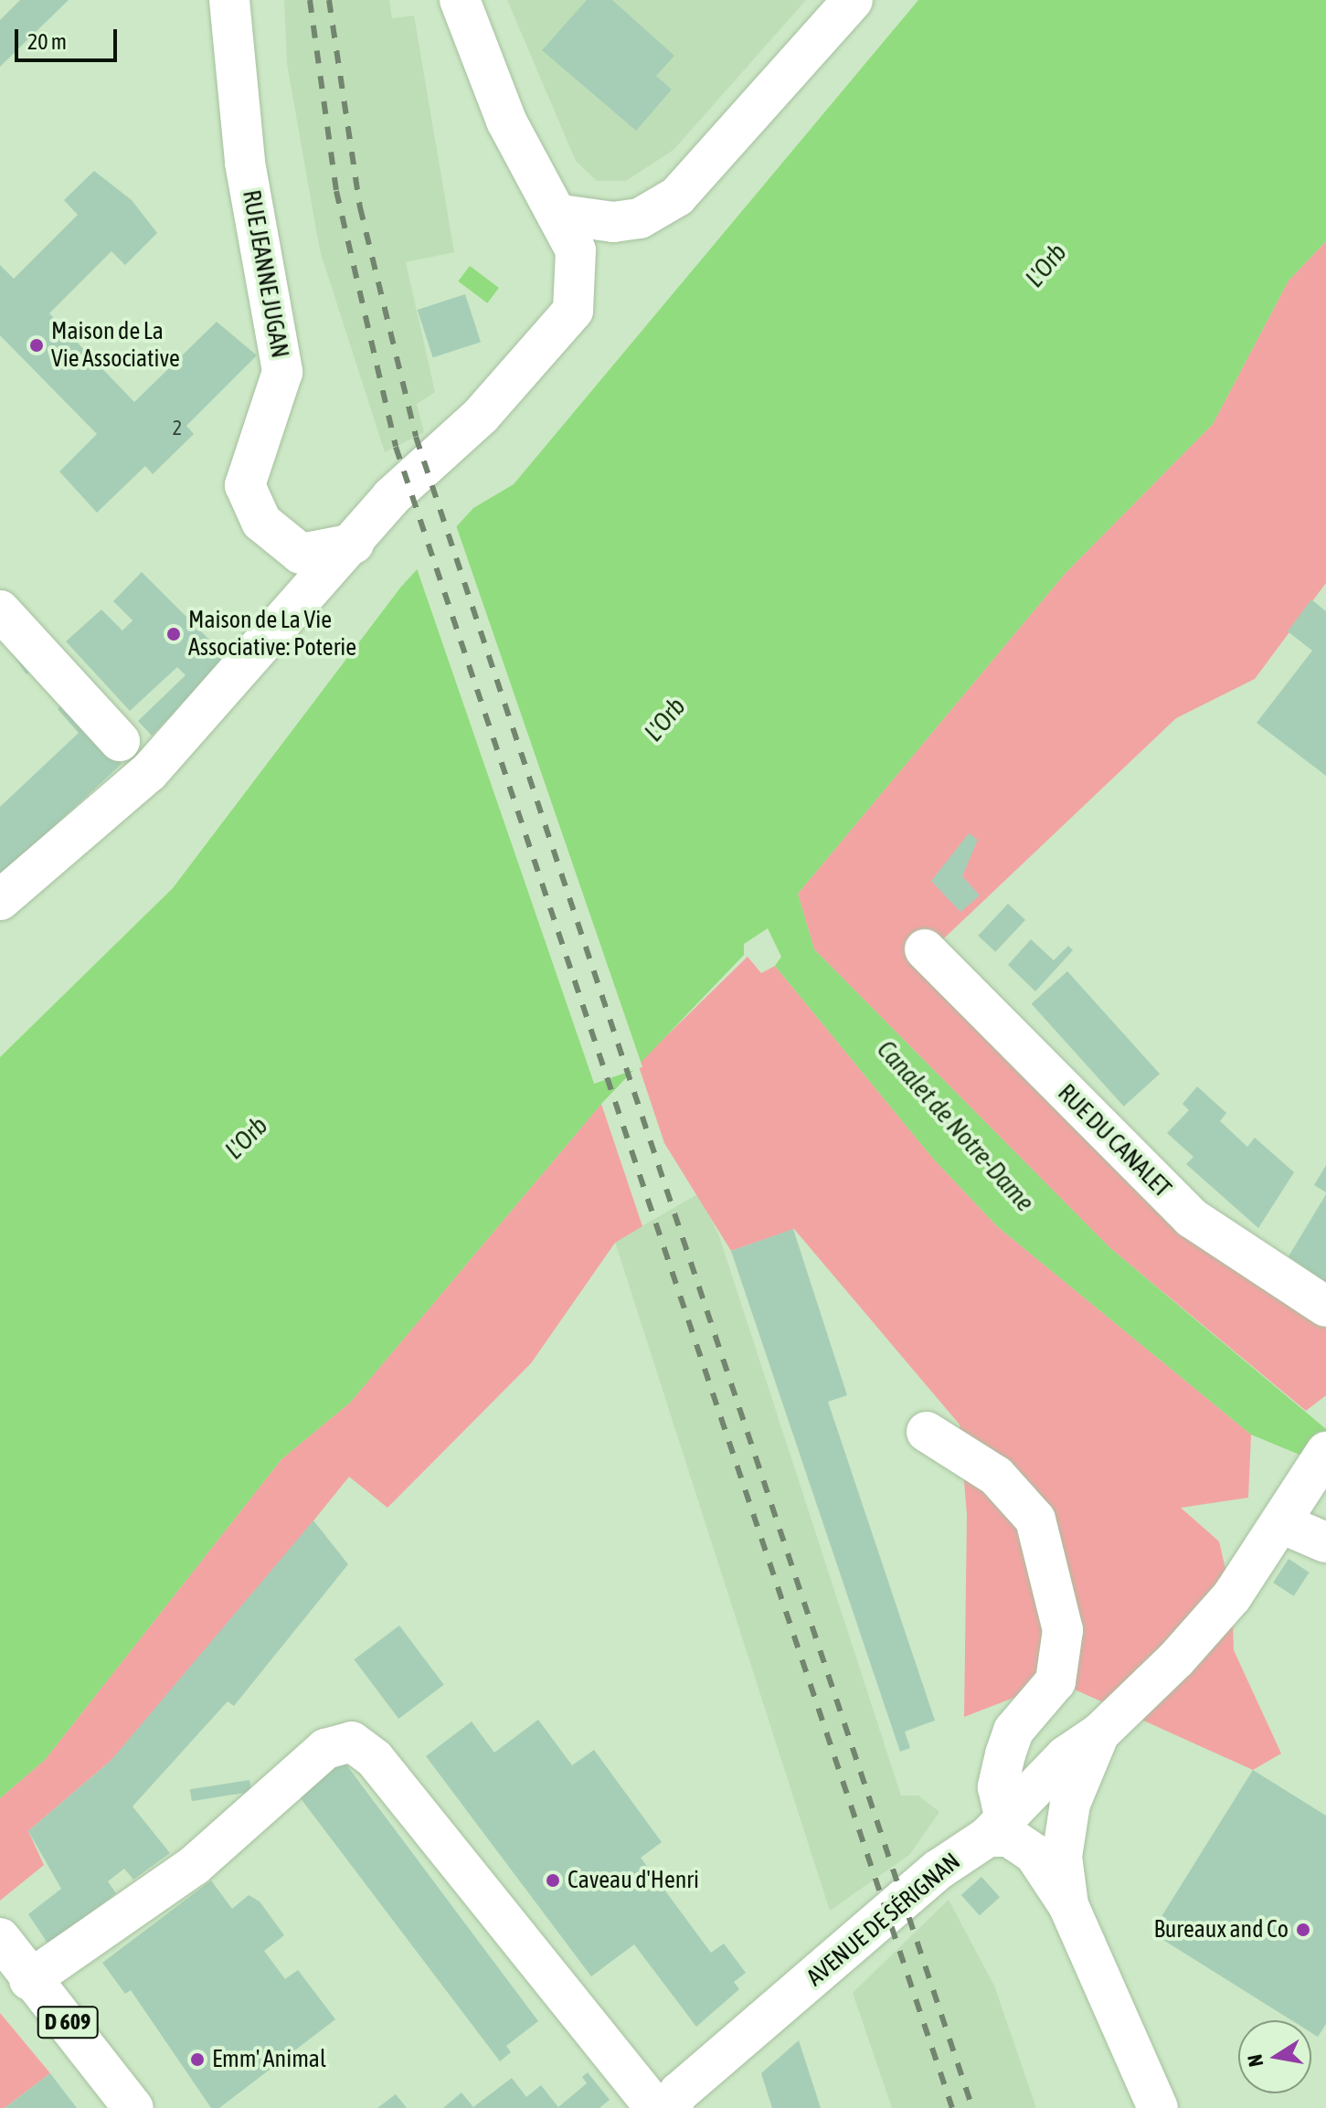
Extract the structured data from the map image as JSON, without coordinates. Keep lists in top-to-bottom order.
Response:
{
  "streets": {
    "street": [
      "RUE JEANNE JUGAN",
      "RUE DU CANALET",
      "AVENUE DE SÉRIGNAN",
      "D 609"
    ]
  },
  "water": ["L'Orb", "Canalet de Notre-Dame"],
  "places": [
    "Maison de La Vie Associative",
    "Maison de La Vie Associative: Poterie",
    "Caveau d'Henri",
    "Bureaux and Co",
    "Emm' Animal"
  ],
  "house_numbers": ["2"],
  "scale_bar": "20 m",
  "north": "left"
}
